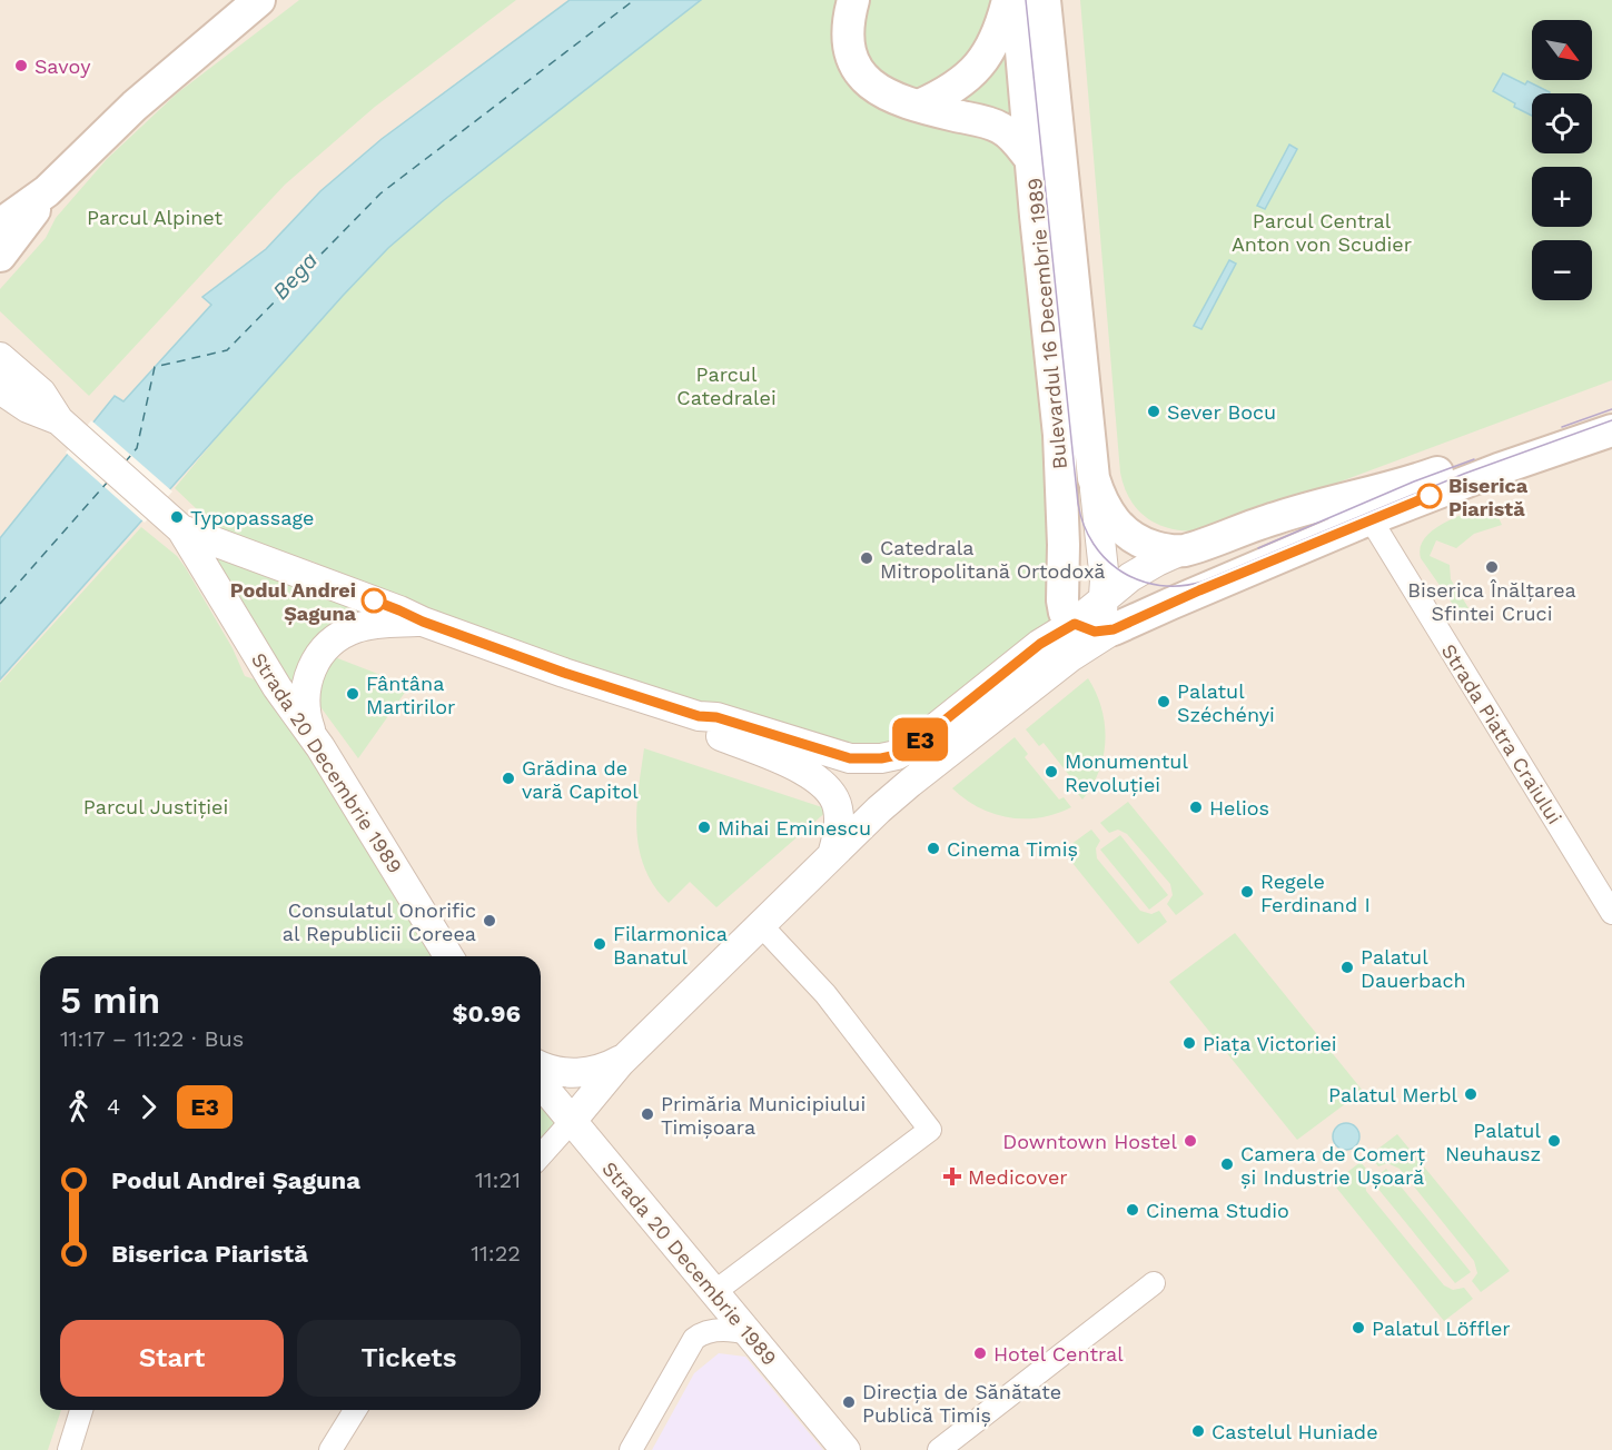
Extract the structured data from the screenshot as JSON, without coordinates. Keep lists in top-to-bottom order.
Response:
{
  "streets": {
    "main road": ["Bulevardul 16 Decembrie 1989"],
    "street": ["Strada Piatra Craiului", "Strada 20 Decembrie 1989"]
  },
  "water": ["Bega"],
  "parks": [
    "Parcul Alpinet",
    "Parcul Central Anton von Scudier",
    "Parcul Catedralei",
    "Parcul Justiției"
  ],
  "places": {
    "other": [
      "Savoy",
      "Sever Bocu",
      "Biserica Piaristă",
      "Typopassage",
      "Catedrala Mitropolitană Ortodoxă",
      "Biserica Înălțarea Sfintei Cruci",
      "Podul Andrei Șaguna",
      "Fântâna Martirilor",
      "Palatul Széchényi",
      "Monumentul Revoluției",
      "Grădina de vară Capitol",
      "Helios",
      "Mihai Eminescu",
      "Cinema Timiș",
      "Regele Ferdinand I",
      "Consulatul Onorific al Republicii Coreea",
      "Filarmonica Banatul",
      "Palatul Dauerbach",
      "Piața Victoriei",
      "Palatul Merbl",
      "Primăria Municipiului Timișoara",
      "Downtown Hostel",
      "Palatul Neuhausz",
      "Camera de Comerț și Industrie Ușoară",
      "Cinema Studio",
      "Palatul Löffler",
      "Hotel Central",
      "Direcția de Sănătate Publică Timiș",
      "Castelul Huniade"
    ],
    "health": ["Medicover"]
  },
  "lines": ["bus line E3"],
  "north": "bottom right",
  "page": {
    "on_map": "E3",
    "map_buttons": ["+", "−"],
    "heading": ["5 min", "11:17 – 11:22 · Bus", "$0.96"],
    "legs": ["4", "E3"],
    "list": [
      {
        "name": "Podul Andrei Șaguna",
        "value": "11:21"
      },
      {
        "name": "Biserica Piaristă",
        "value": "11:22"
      }
    ],
    "buttons": ["Start", "Tickets"]
  }
}
